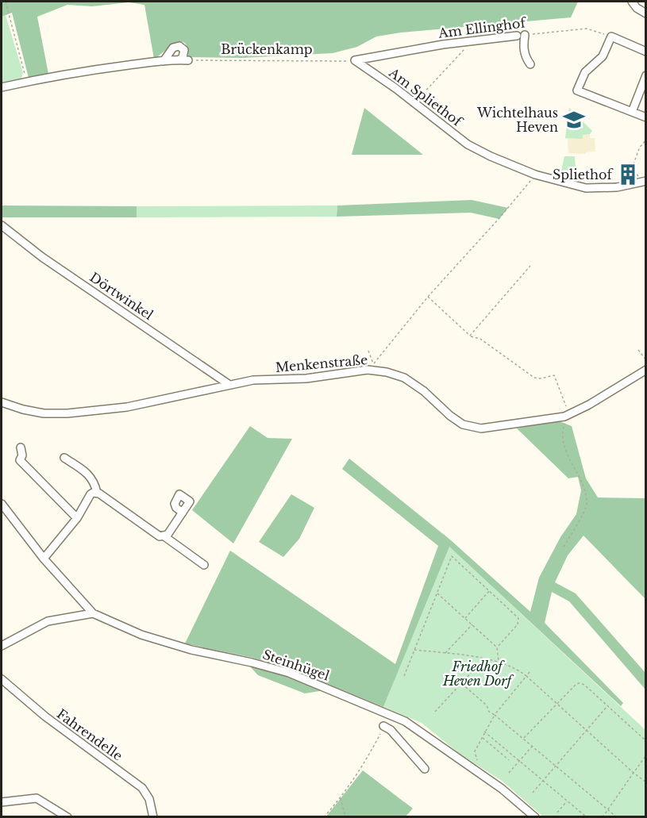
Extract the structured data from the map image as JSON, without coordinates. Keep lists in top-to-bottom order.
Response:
{
  "streets": {
    "street": [
      "Am Ellinghof",
      "Am Spliethof",
      "Dörtwinkel",
      "Menkenstraße",
      "Steinhügel",
      "Fahrendelle"
    ],
    "path": ["Brückenkamp"]
  },
  "crossings": [
    ["Am Ellinghof", "Brückenkamp"],
    ["Am Ellinghof", "Am Spliethof"],
    ["Brückenkamp", "Am Spliethof"],
    ["Dörtwinkel", "Menkenstraße"]
  ],
  "parks": ["Friedhof Heven Dorf"],
  "places": {
    "school or university": ["Wichtelhaus Heven"],
    "building": ["Spliethof"]
  }
}
